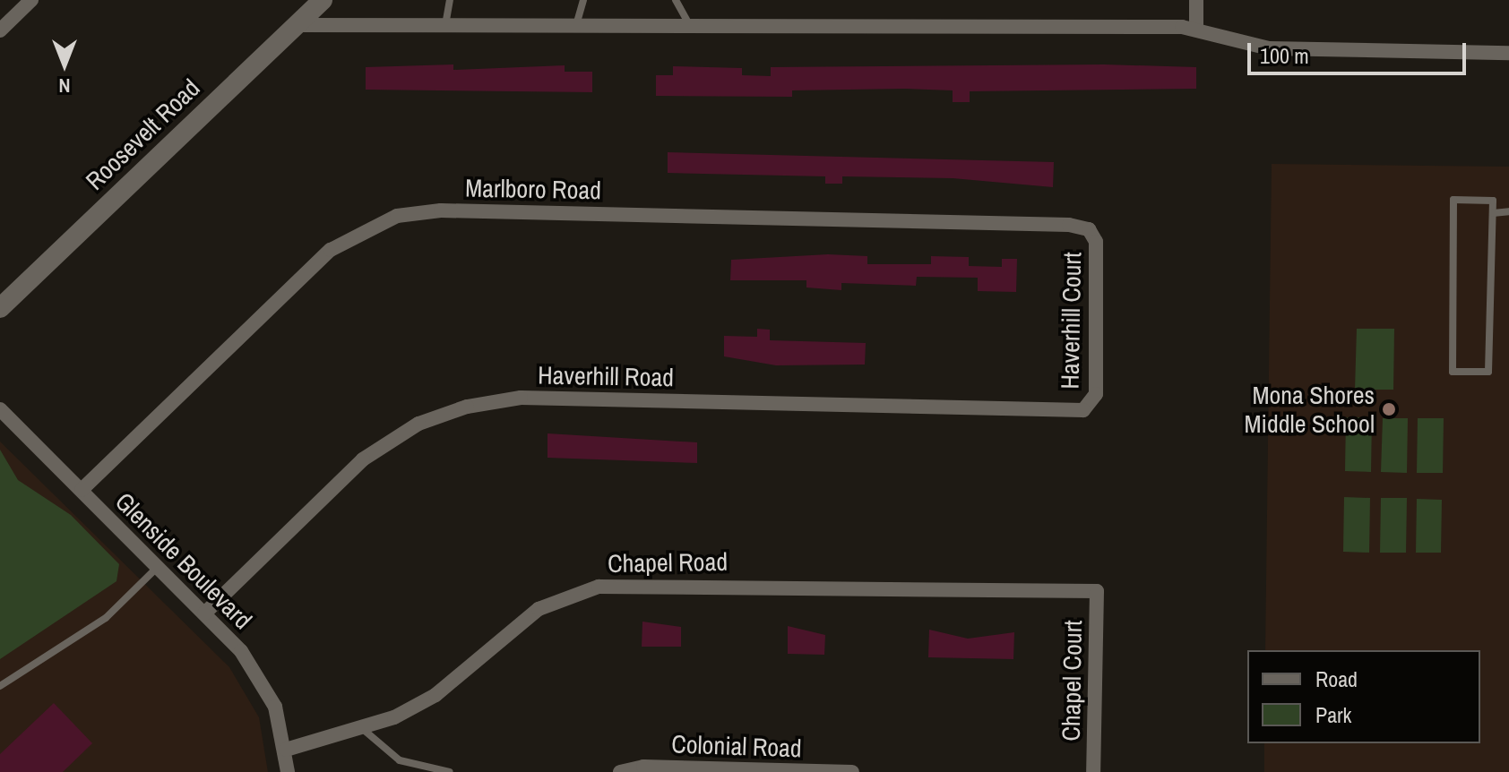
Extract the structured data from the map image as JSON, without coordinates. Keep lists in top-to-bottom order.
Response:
{
  "streets": {
    "street": [
      "Roosevelt Road",
      "Marlboro Road",
      "Haverhill Court",
      "Haverhill Road",
      "Glenside Boulevard",
      "Chapel Road",
      "Chapel Court",
      "Colonial Road"
    ]
  },
  "crossings": [
    ["Marlboro Road", "Haverhill Court"],
    ["Marlboro Road", "Glenside Boulevard"],
    ["Haverhill Court", "Haverhill Road"],
    ["Haverhill Road", "Glenside Boulevard"],
    ["Glenside Boulevard", "Chapel Road"],
    ["Chapel Road", "Chapel Court"]
  ],
  "places": ["Mona Shores Middle School"],
  "legend": ["Road", "Park"],
  "scale_bar": "100 m",
  "north": "bottom"
}
